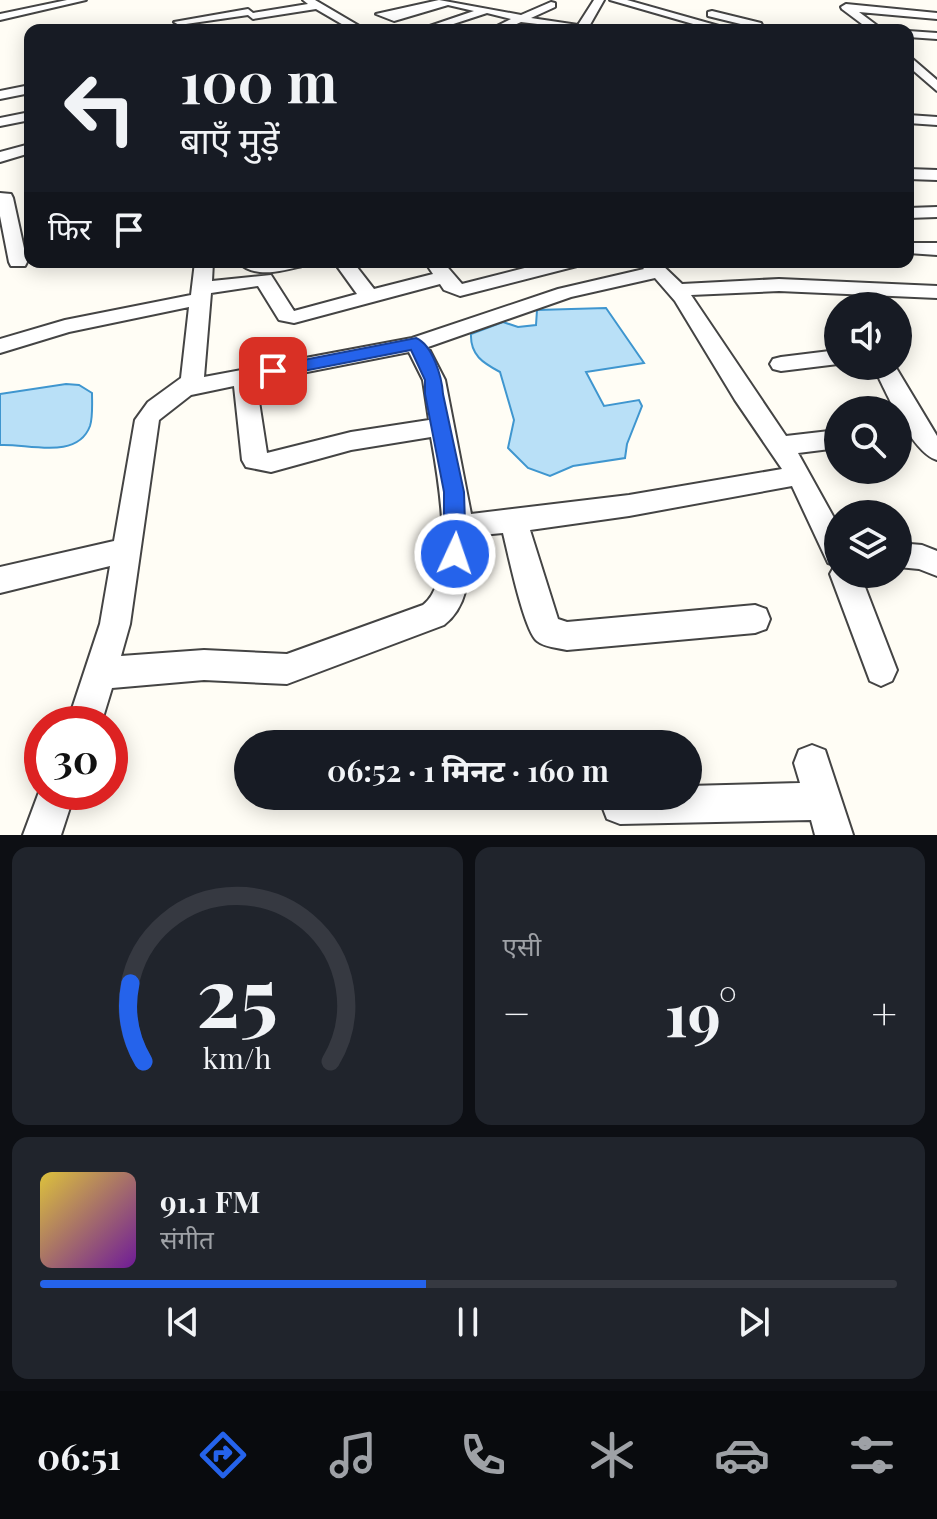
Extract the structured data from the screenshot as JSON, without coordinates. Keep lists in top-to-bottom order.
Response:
{
  "page": {
    "turn": ["100 m", "बाएँ मुड़ें"],
    "then": "फिर",
    "limit": "30",
    "trip": "06:52 · 1 मिनट · 160 m",
    "tile": "एसी",
    "heat": ["−", "19°", "+"],
    "song": ["91.1 FM", "संगीत"],
    "tabs": "06:51",
    "gauge": ["25", "km/h"]
  }
}
